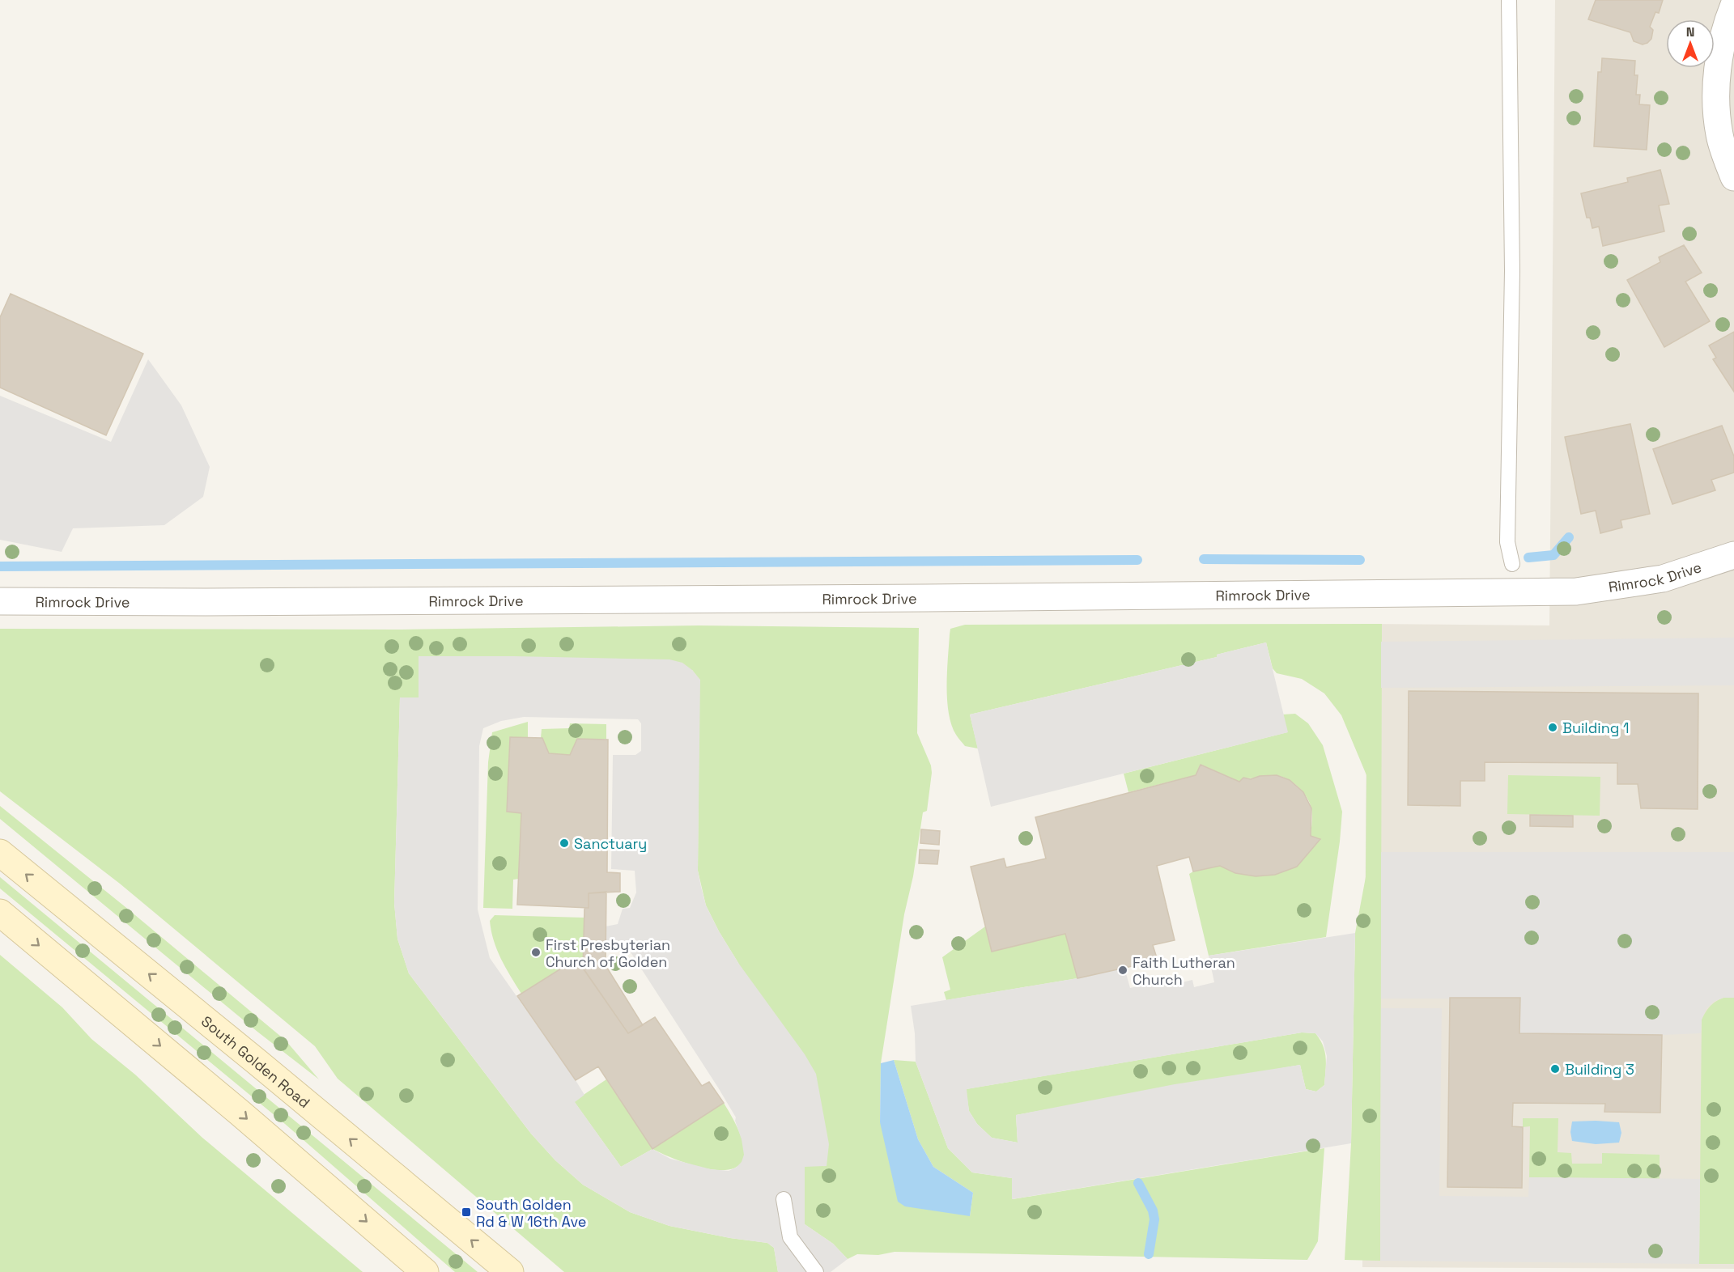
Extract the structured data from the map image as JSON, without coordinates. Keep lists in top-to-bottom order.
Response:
{
  "streets": {
    "main road": ["South Golden Road"],
    "street": ["Rimrock Drive"]
  },
  "places": {
    "other": [
      "Building 1",
      "Sanctuary",
      "First Presbyterian Church of Golden",
      "Faith Lutheran Church",
      "Building 3"
    ],
    "transit": ["South Golden Rd & W 16th Ave"]
  },
  "north": "top"
}
